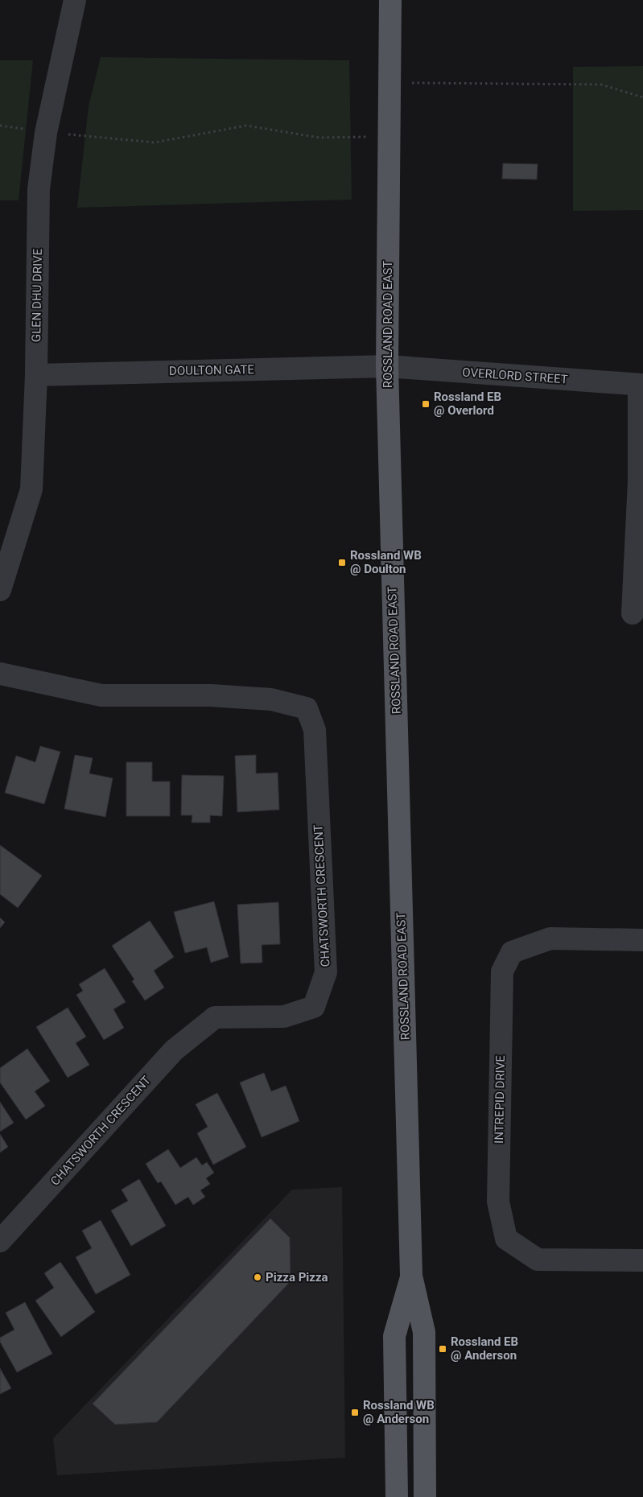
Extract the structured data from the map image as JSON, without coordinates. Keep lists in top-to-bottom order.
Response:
{
  "streets": {
    "main road": ["ROSSLAND ROAD EAST"],
    "street": [
      "GLEN DHU DRIVE",
      "DOULTON GATE",
      "OVERLORD STREET",
      "CHATSWORTH CRESCENT",
      "INTREPID DRIVE"
    ]
  },
  "crossings": [
    ["GLEN DHU DRIVE", "DOULTON GATE"],
    ["ROSSLAND ROAD EAST", "DOULTON GATE"],
    ["ROSSLAND ROAD EAST", "OVERLORD STREET"],
    ["DOULTON GATE", "OVERLORD STREET"]
  ],
  "places": {
    "transit": [
      "Rossland EB @ Overlord",
      "Rossland WB @ Doulton",
      "Rossland EB @ Anderson",
      "Rossland WB @ Anderson"
    ],
    "other": ["Pizza Pizza"]
  }
}
